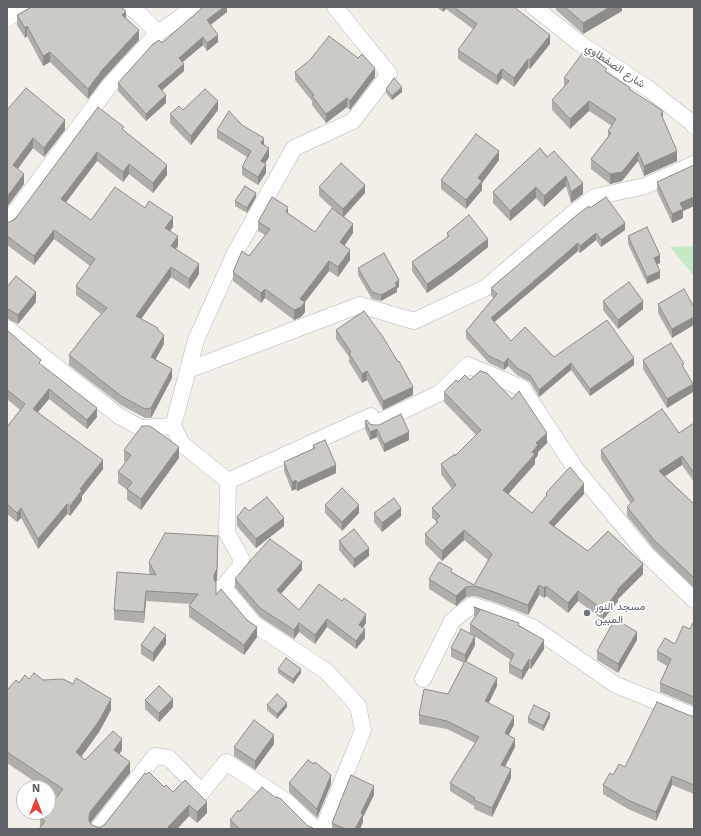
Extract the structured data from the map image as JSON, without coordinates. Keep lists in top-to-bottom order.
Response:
{
  "streets": {
    "street": ["شارع الصفطاوي"]
  },
  "places": ["مسجد النور المبين"],
  "north": "top"
}
